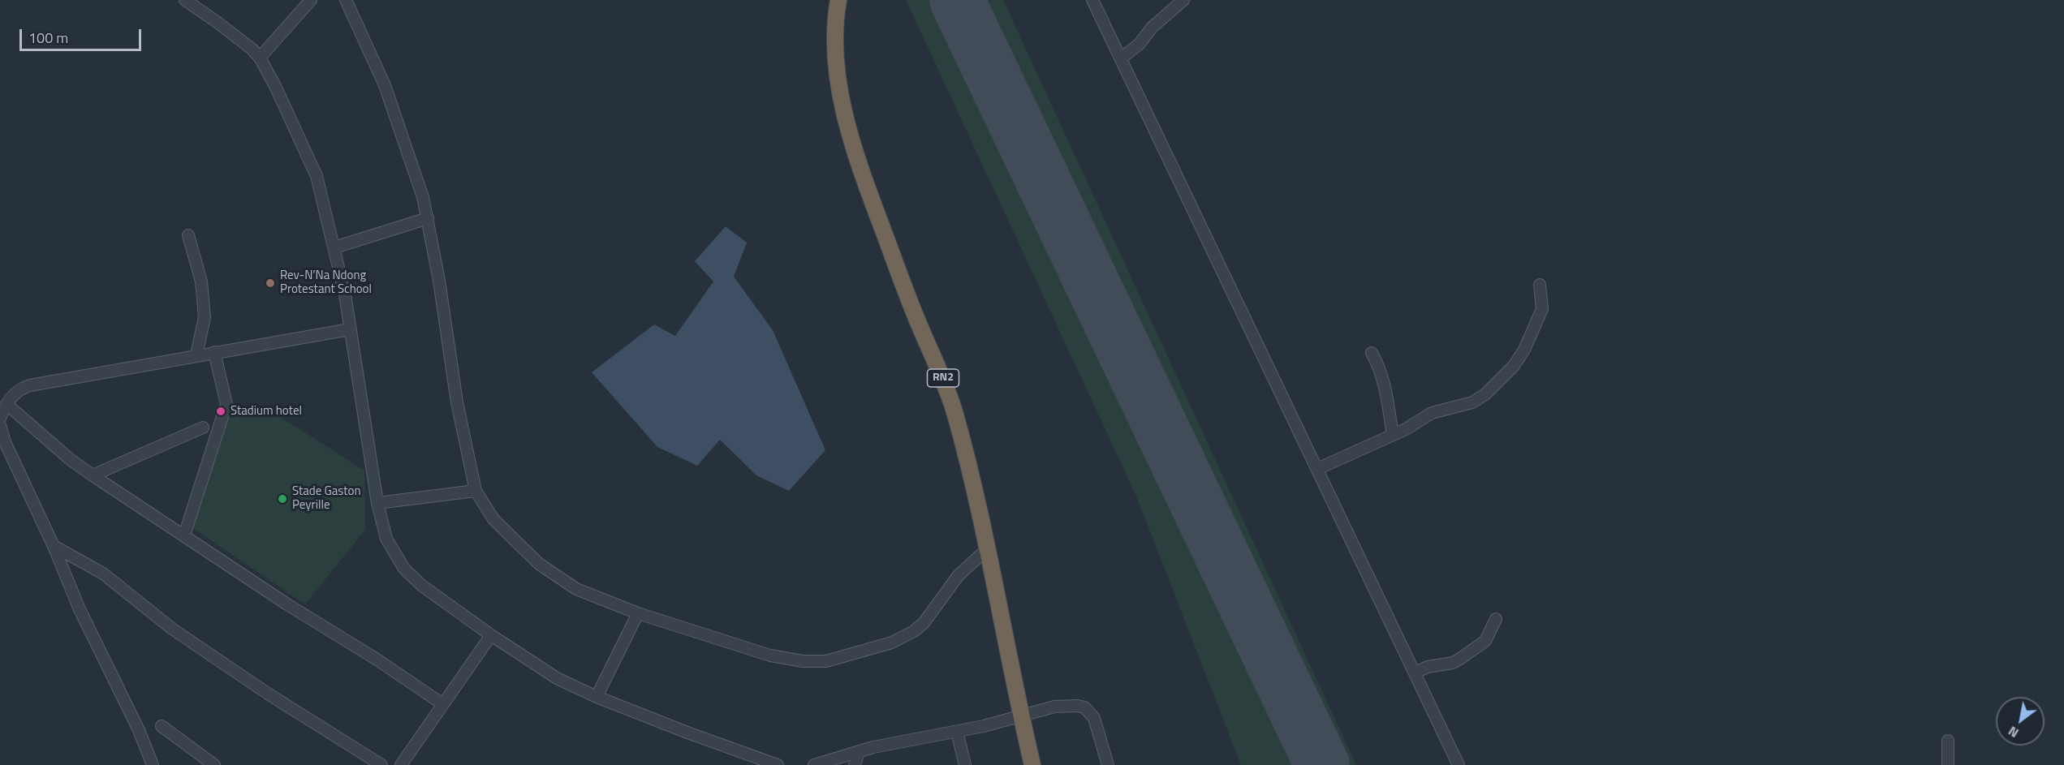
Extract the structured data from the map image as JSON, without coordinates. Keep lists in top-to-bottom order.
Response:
{
  "streets": {
    "highway": ["RN2"]
  },
  "places": ["Rev-N’Na Ndong Protestant School", "Stadium hotel", "Stade Gaston Peyrille"],
  "scale_bar": "100 m",
  "north": "bottom left"
}
